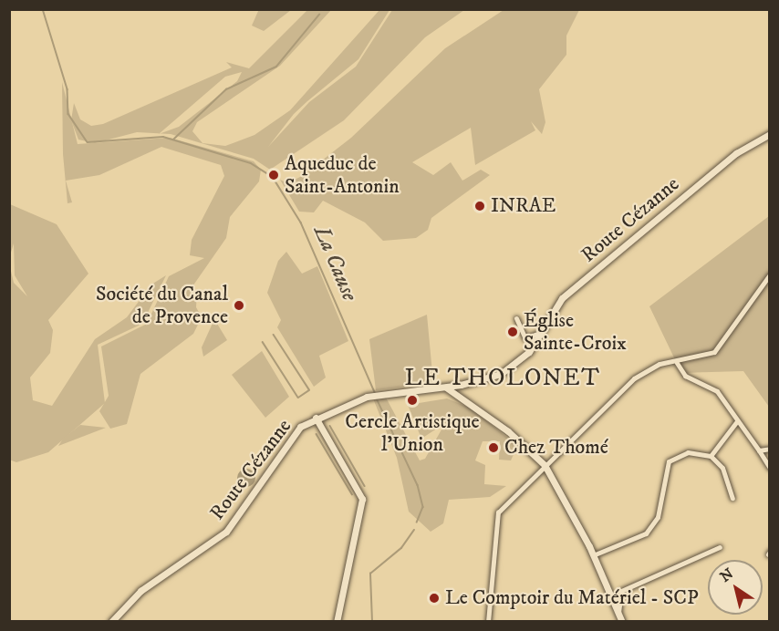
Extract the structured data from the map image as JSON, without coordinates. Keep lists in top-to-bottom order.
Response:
{
  "streets": {
    "street": ["Route Cézanne"]
  },
  "districts": ["LE THOLONET"],
  "water": ["La Cause"],
  "places": [
    "Aqueduc de Saint-Antonin",
    "INRAE",
    "Société du Canal de Provence",
    "Église Sainte-Croix",
    "Cercle Artistique l'Union",
    "Chez Thomé",
    "Le Comptoir du Matériel - SCP"
  ],
  "north": "top left"
}
